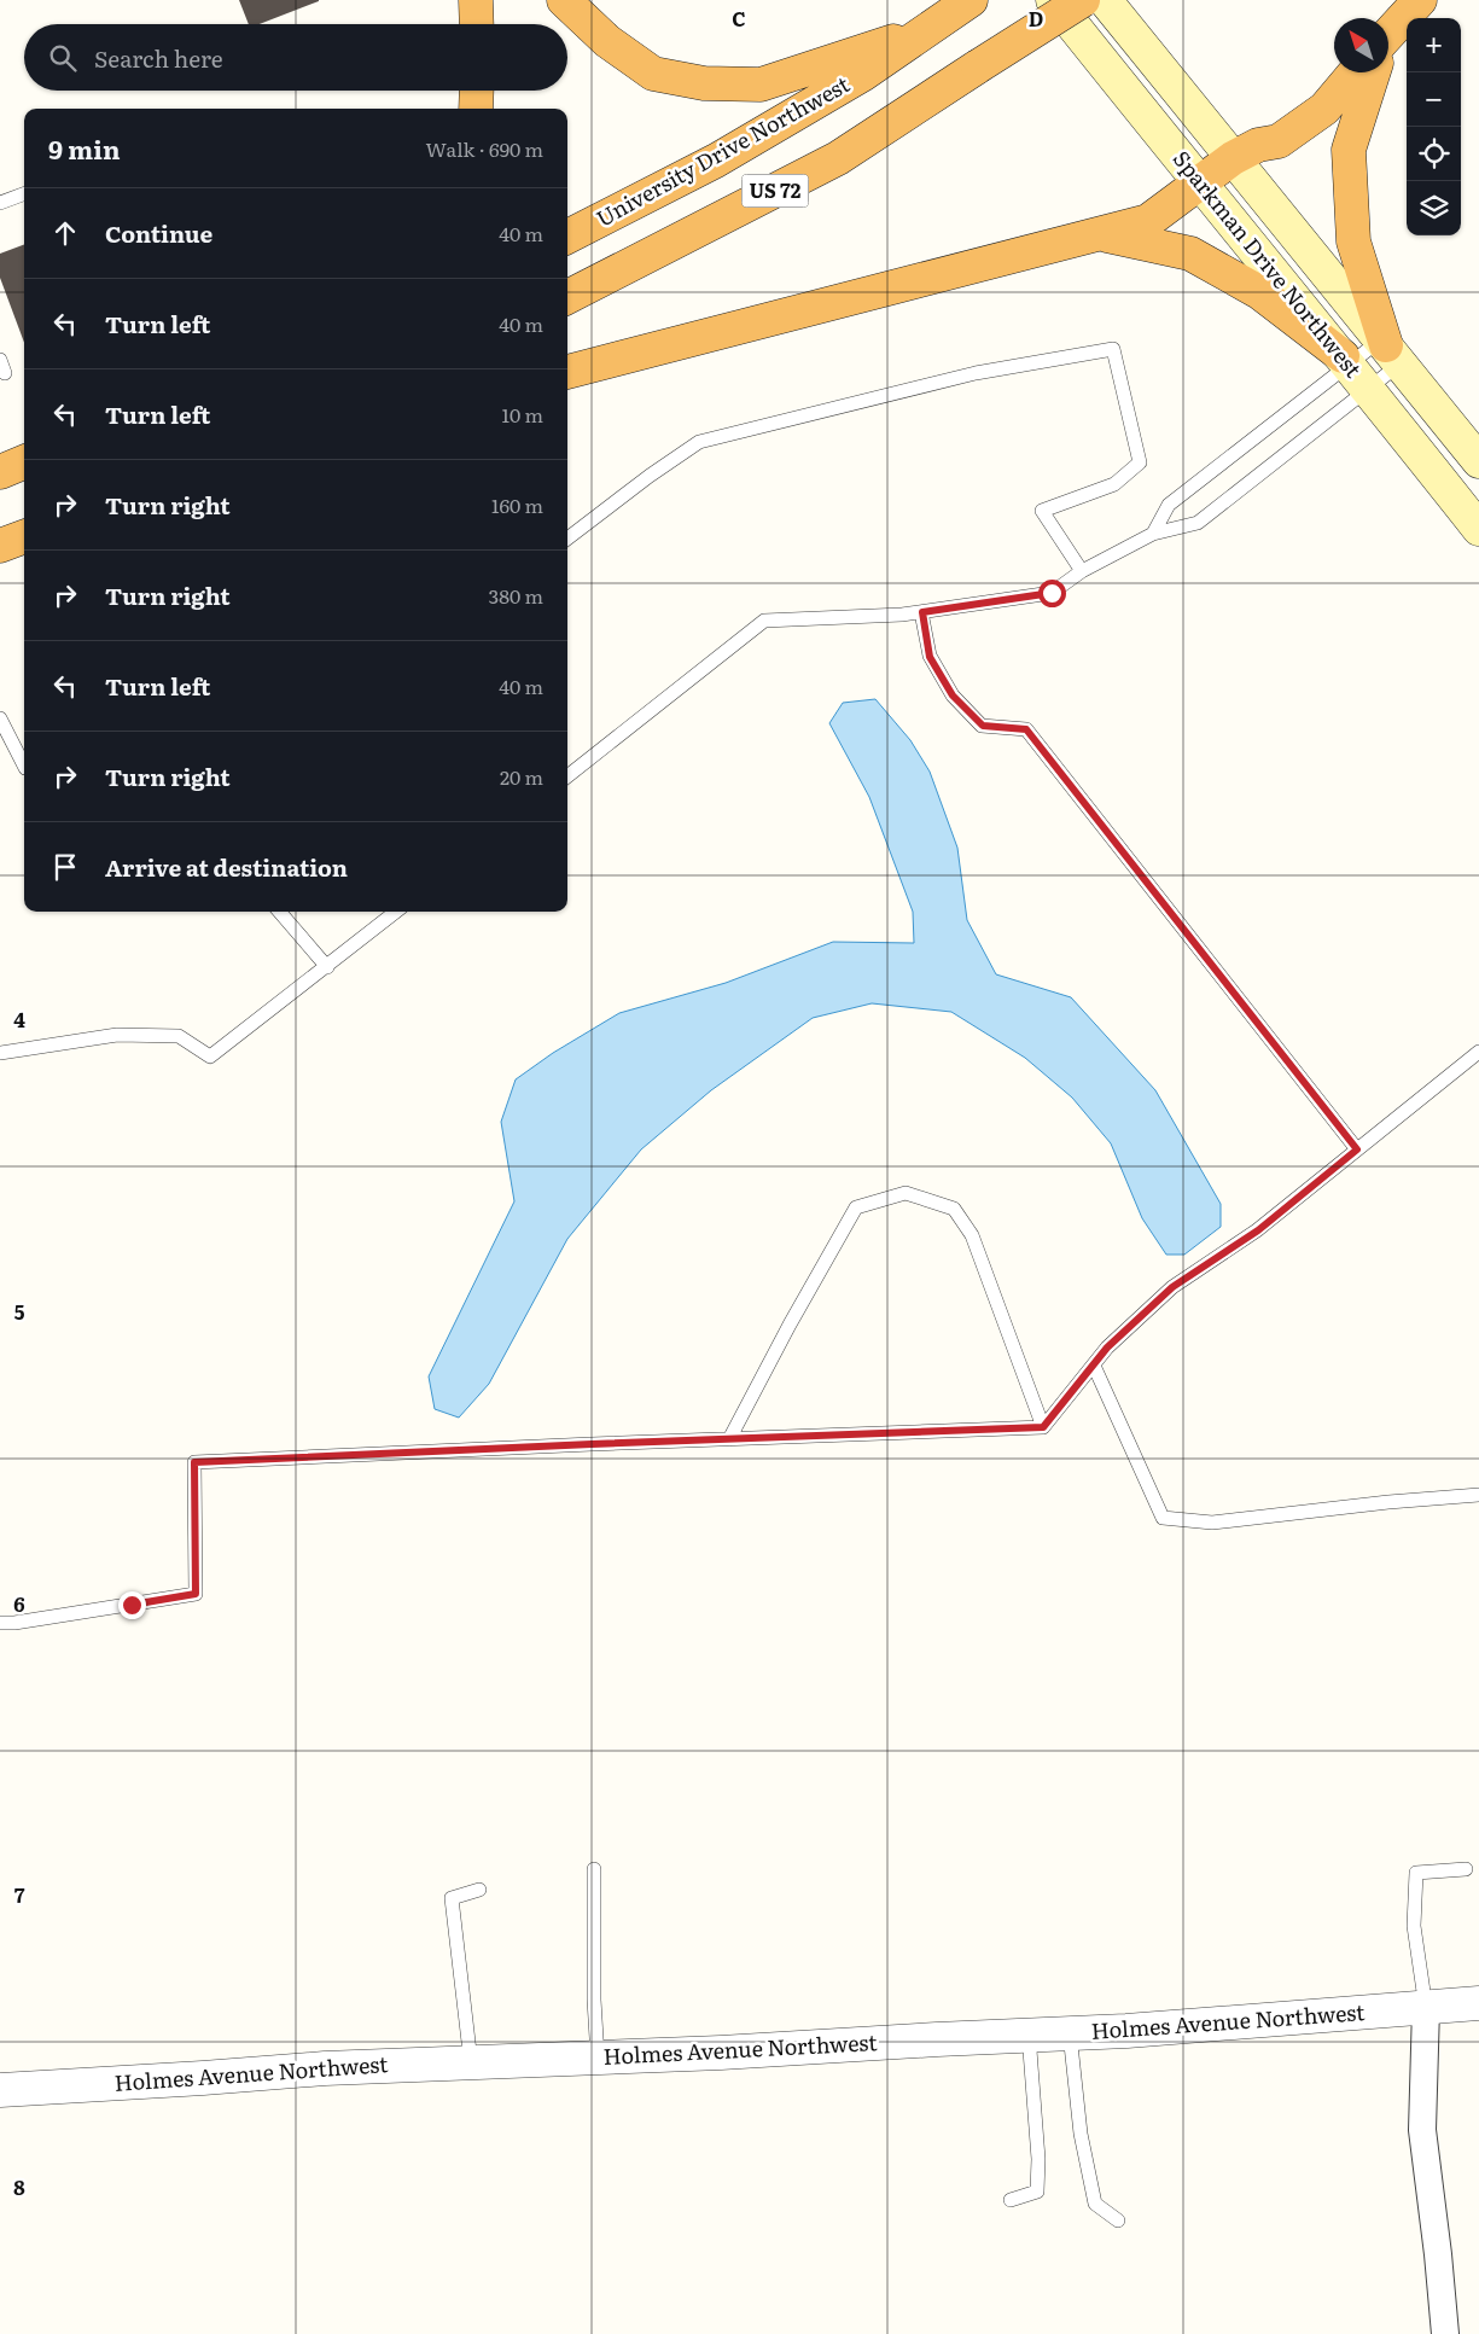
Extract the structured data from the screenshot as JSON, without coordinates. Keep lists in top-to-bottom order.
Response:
{
  "streets": {
    "highway": ["University Drive Northwest", "US 72"],
    "main road": ["Sparkman Drive Northwest"],
    "street": ["Holmes Avenue Northwest"]
  },
  "north": "top left",
  "page": {
    "map_buttons": ["+", "−"],
    "search": "Search here",
    "heading": ["9 min", "Walk · 690 m"],
    "list": [
      ["Continue", "40 m"],
      ["Turn left", "40 m"],
      ["Turn left", "10 m"],
      ["Turn right", "160 m"],
      ["Turn right", "380 m"],
      ["Turn left", "40 m"],
      ["Turn right", "20 m"],
      "Arrive at destination"
    ]
  },
  "grid": {
    "columns": ["C", "D"],
    "rows": [
      "4",
      "5",
      "6",
      "7",
      "8"
    ]
  }
}
